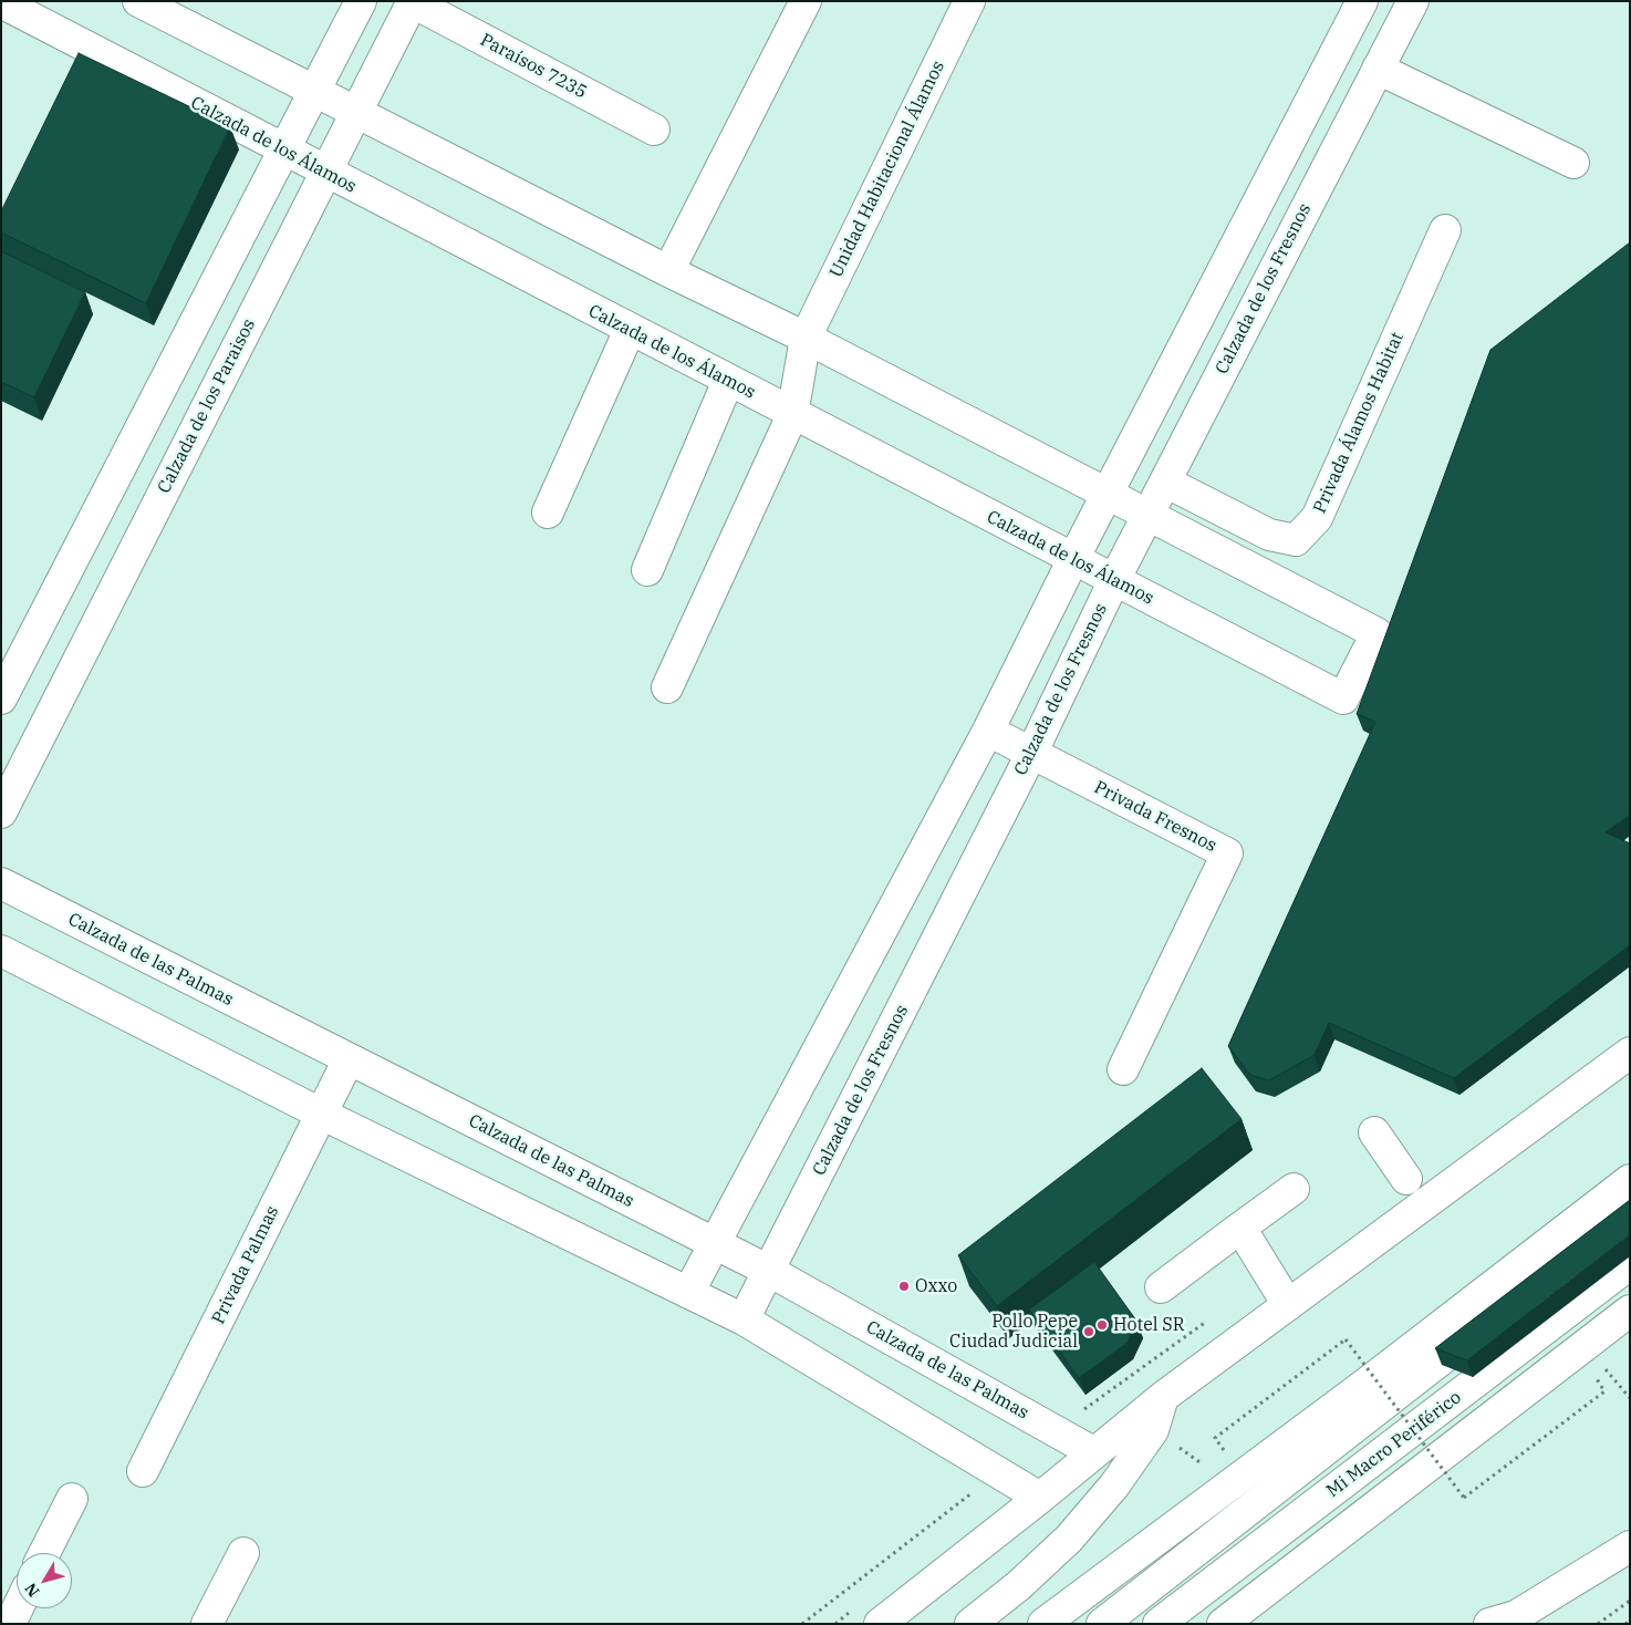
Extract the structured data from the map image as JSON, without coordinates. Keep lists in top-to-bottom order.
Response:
{
  "streets": {
    "main road": [
      "Paraísos 7235",
      "Calzada de los Álamos",
      "Unidad Habitacional Álamos",
      "Calzada de los Fresnos",
      "Calzada de los Paraisos",
      "Privada Álamos Habitat",
      "Privada Fresnos",
      "Calzada de las Palmas",
      "Privada Palmas",
      "Mi Macro Periférico"
    ]
  },
  "crossings": [
    ["Paraísos 7235", "Calzada de los Paraisos"],
    ["Calzada de los Álamos", "Unidad Habitacional Álamos"],
    ["Calzada de los Álamos", "Calzada de los Fresnos"],
    ["Calzada de los Álamos", "Calzada de los Paraisos"],
    ["Calzada de los Fresnos", "Privada Álamos Habitat"],
    ["Calzada de los Fresnos", "Privada Fresnos"],
    ["Calzada de los Fresnos", "Calzada de las Palmas"],
    ["Calzada de las Palmas", "Privada Palmas"]
  ],
  "places": ["Oxxo", "Hotel SR", "Pollo Pepe Ciudad Judicial"],
  "north": "bottom left"
}
